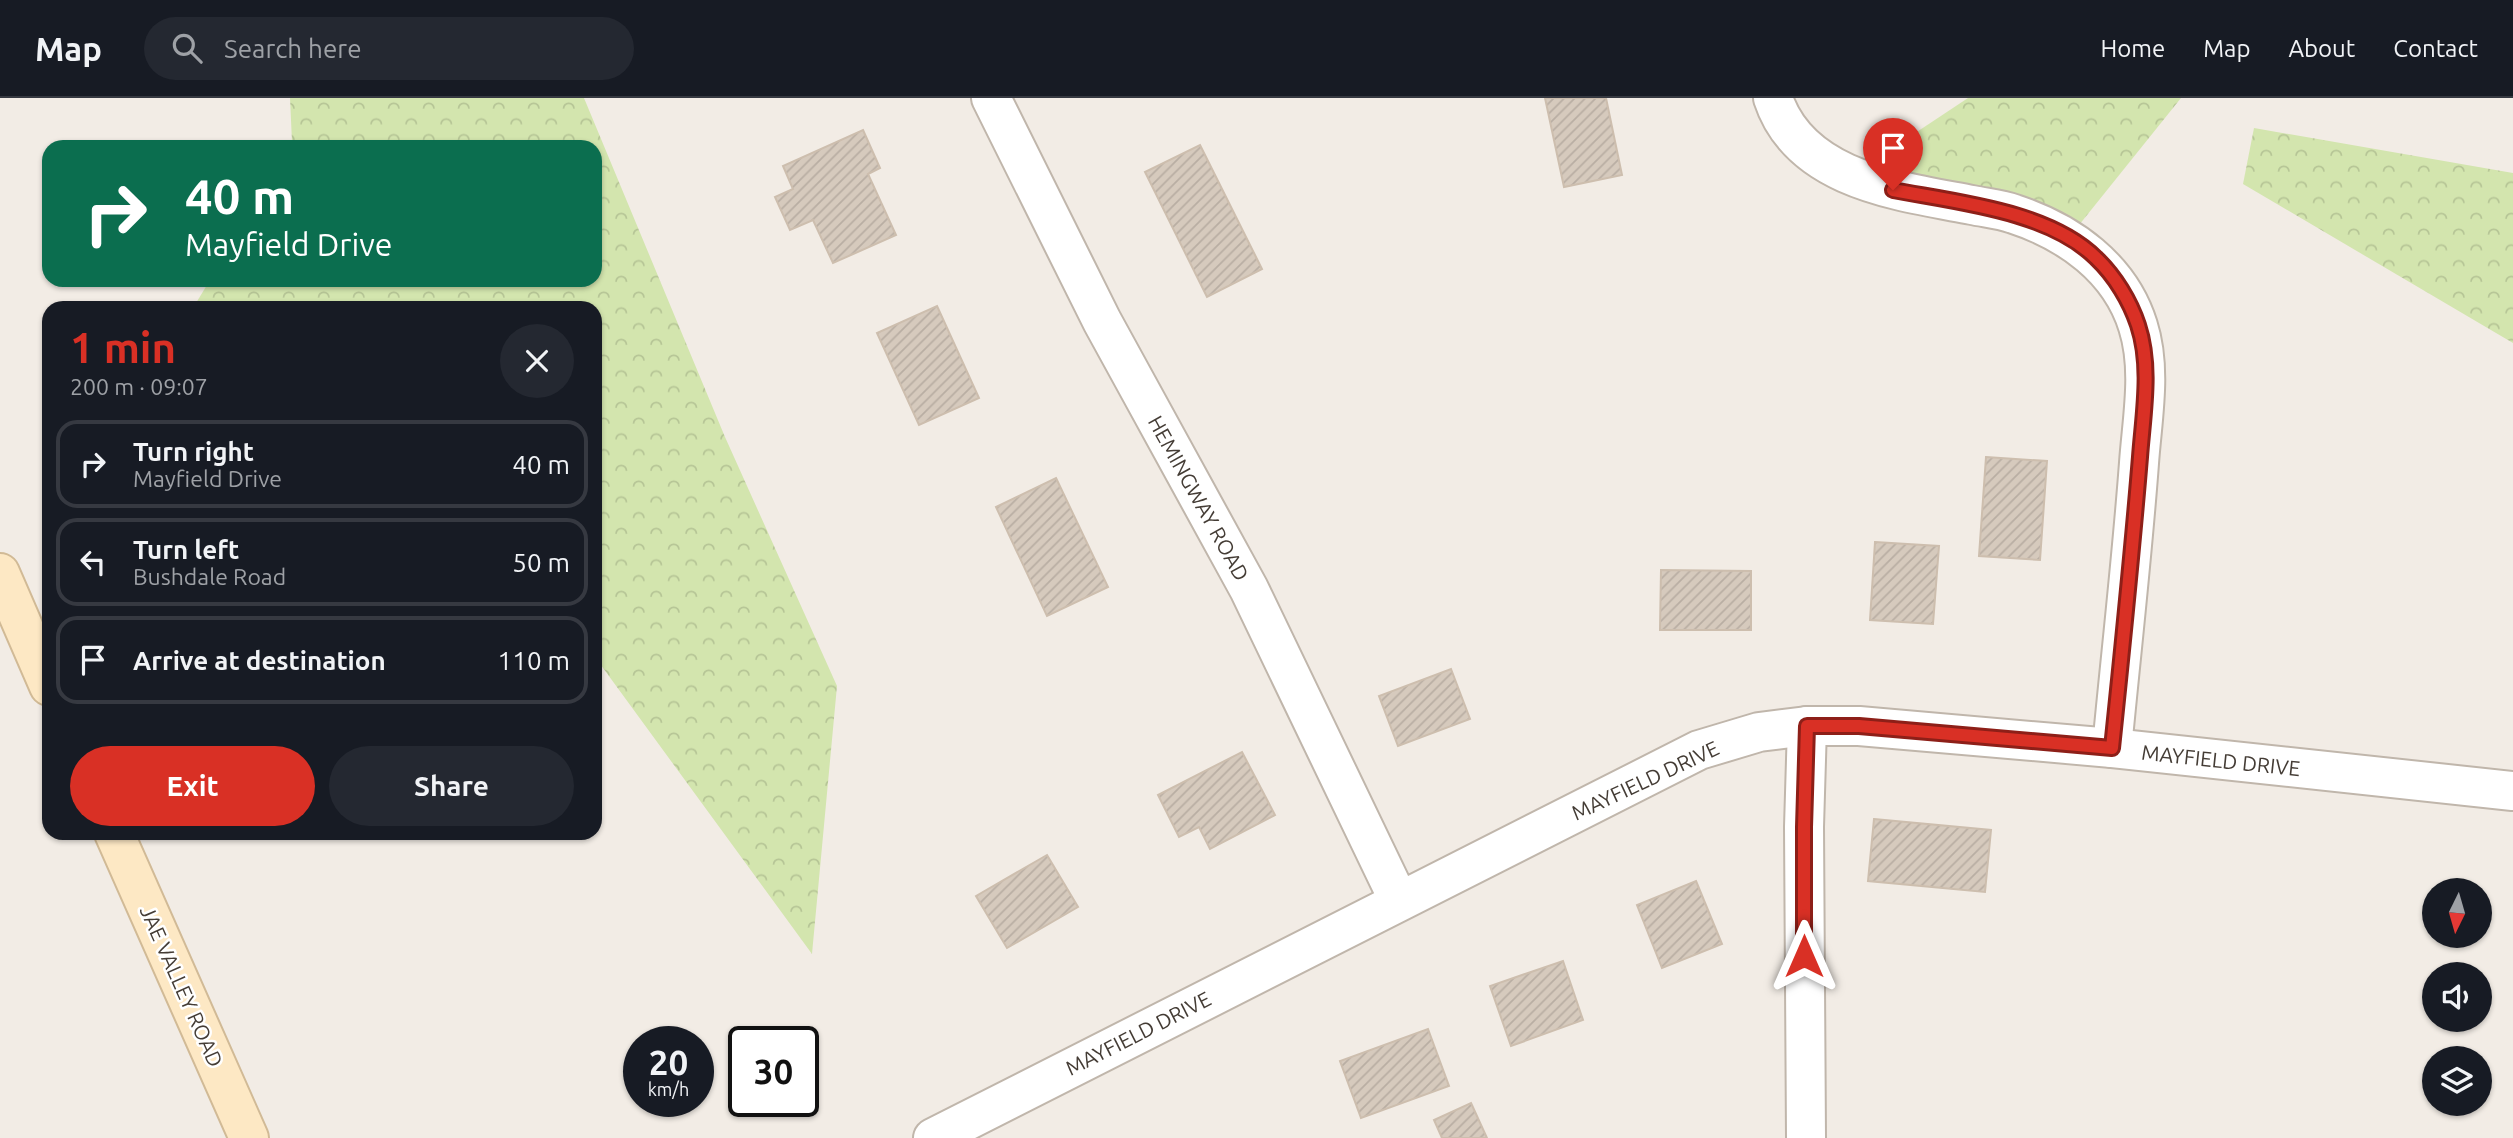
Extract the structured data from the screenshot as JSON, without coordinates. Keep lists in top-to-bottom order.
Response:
{
  "streets": {
    "main road": ["JAE VALLEY ROAD"],
    "street": ["HEMINGWAY ROAD", "MAYFIELD DRIVE"]
  },
  "crossings": [
    ["HEMINGWAY ROAD", "MAYFIELD DRIVE"]
  ],
  "north": "bottom",
  "page": {
    "header": "Map",
    "search": "Search here",
    "nav": [
      "Home",
      "Map",
      "About",
      "Contact"
    ],
    "turn": ["40 m", "Mayfield Drive"],
    "heading": ["1 min", "200 m · 09:07"],
    "list": [
      {
        "name": "Turn right",
        "note": "Mayfield Drive",
        "value": "40 m"
      },
      {
        "name": "Turn left",
        "note": "Bushdale Road",
        "value": "50 m"
      },
      {
        "name": "Arrive at destination",
        "value": "110 m"
      }
    ],
    "buttons": ["Exit", "Share"],
    "speed": "20 km/h",
    "limit": "30"
  }
}
